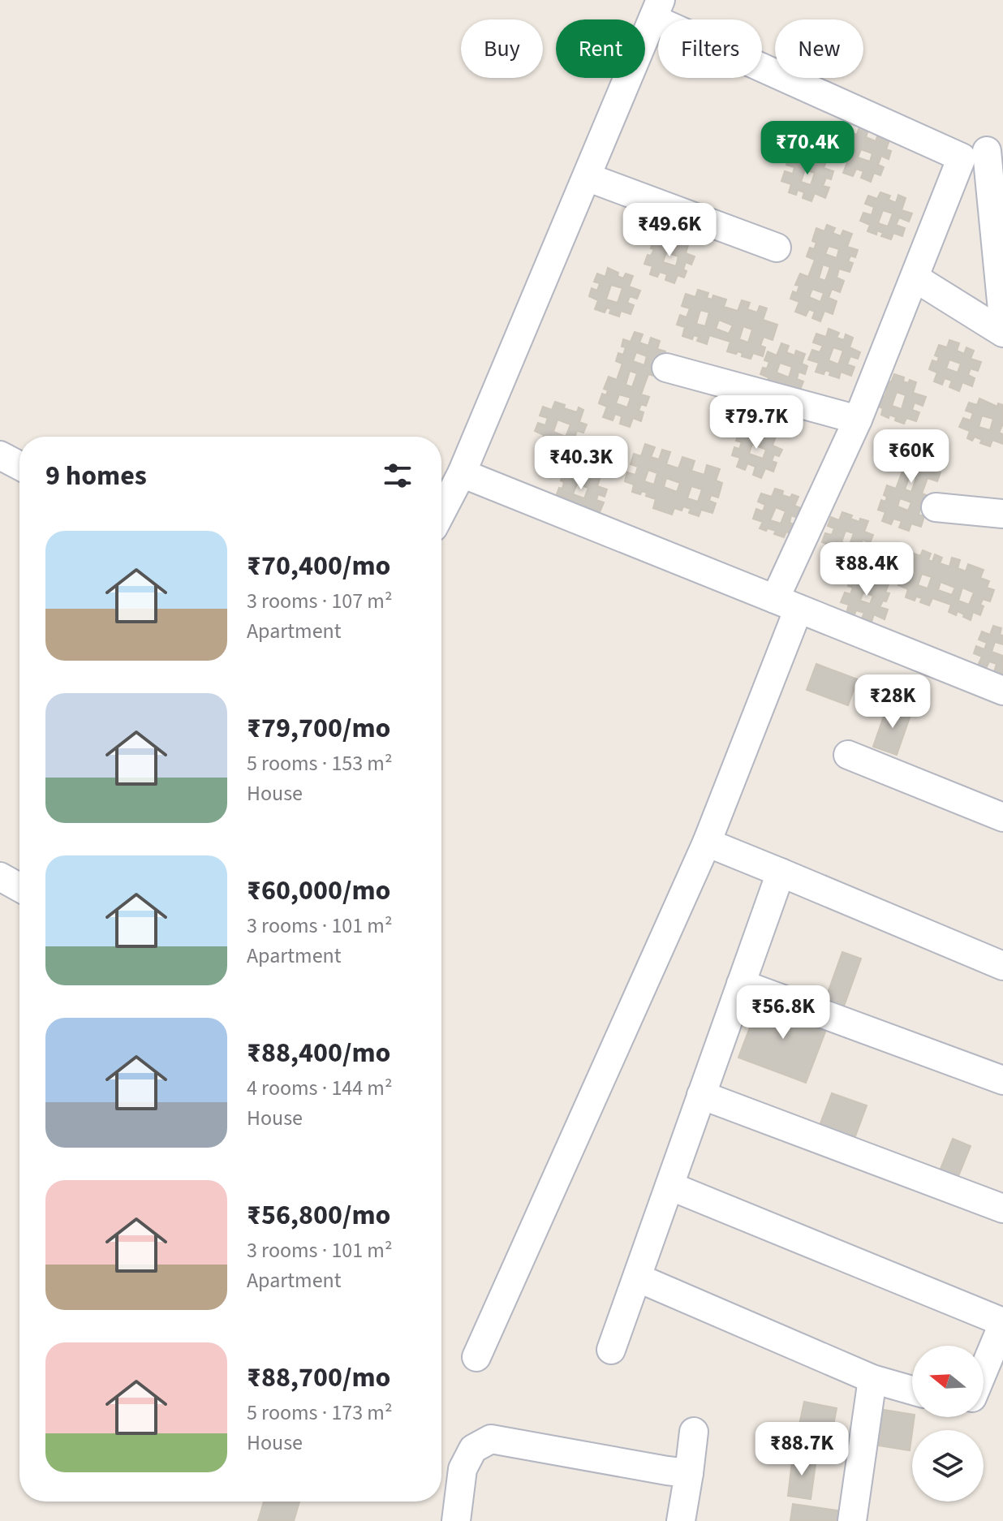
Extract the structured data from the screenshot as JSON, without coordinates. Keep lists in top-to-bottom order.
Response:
{
  "north": "left",
  "page": {
    "chip": [
      "Buy",
      "Rent",
      "Filters",
      "New"
    ],
    "price": [
      "₹70.4K",
      "₹49.6K",
      "₹79.7K",
      "₹60K",
      "₹40.3K",
      "₹88.4K",
      "₹28K",
      "₹56.8K",
      "₹88.7K"
    ],
    "heading": "9 homes",
    "list": [
      {
        "name": "₹70,400/mo",
        "note": "3 rooms · 107 m² · Apartment"
      },
      {
        "name": "₹79,700/mo",
        "note": "5 rooms · 153 m² · House"
      },
      {
        "name": "₹60,000/mo",
        "note": "3 rooms · 101 m² · Apartment"
      },
      {
        "name": "₹88,400/mo",
        "note": "4 rooms · 144 m² · House"
      },
      {
        "name": "₹56,800/mo",
        "note": "3 rooms · 101 m² · Apartment"
      },
      {
        "name": "₹88,700/mo",
        "note": "5 rooms · 173 m² · House"
      }
    ]
  }
}
